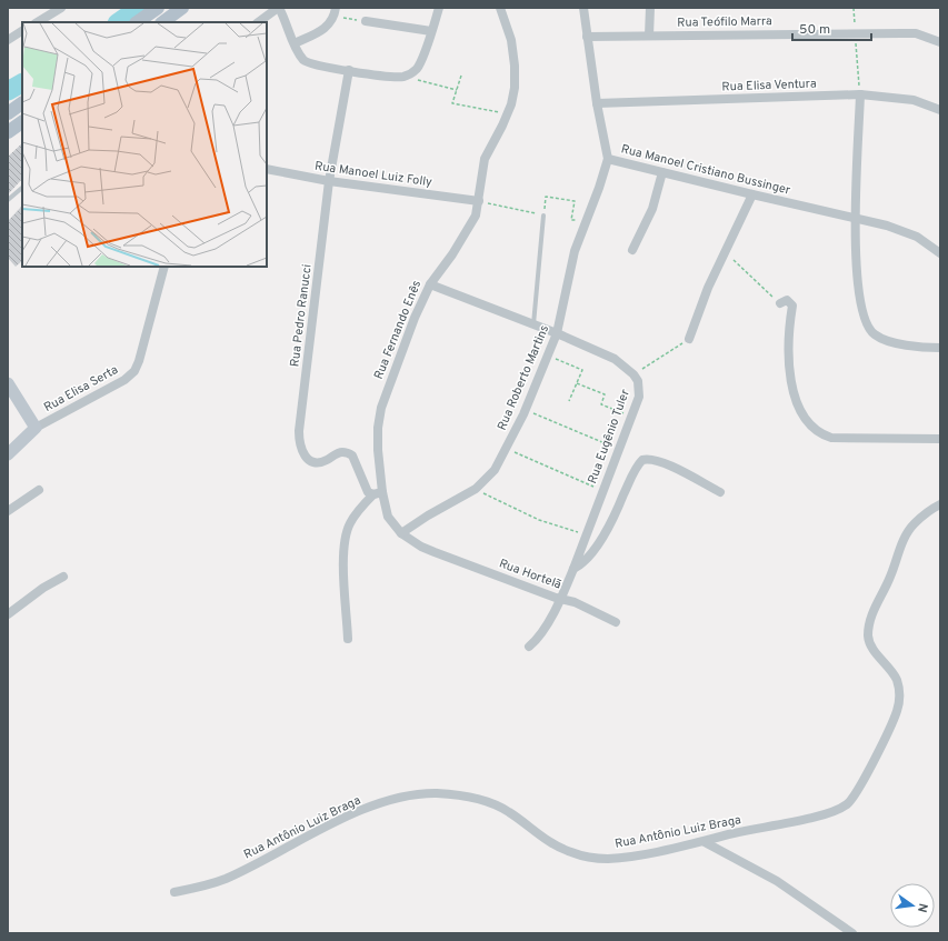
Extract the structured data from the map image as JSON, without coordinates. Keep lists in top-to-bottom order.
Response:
{
  "streets": {
    "street": [
      "Rua Teófilo Marra",
      "Rua Elisa Ventura",
      "Rua Manoel Cristiano Bussinger",
      "Rua Manoel Luiz Folly",
      "Rua Pedro Ranucci",
      "Rua Fernando Enês",
      "Rua Roberto Martins",
      "Rua Elisa Serta",
      "Rua Eugênio Tuler",
      "Rua Hortelã",
      "Rua Antônio Luiz Braga"
    ]
  },
  "crossings": [
    ["Rua Teófilo Marra", "Rua Manoel Cristiano Bussinger"],
    ["Rua Elisa Ventura", "Rua Manoel Cristiano Bussinger"],
    ["Rua Manoel Cristiano Bussinger", "Rua Roberto Martins"],
    ["Rua Manoel Luiz Folly", "Rua Pedro Ranucci"],
    ["Rua Manoel Luiz Folly", "Rua Fernando Enês"],
    ["Rua Pedro Ranucci", "Rua Fernando Enês"],
    ["Rua Fernando Enês", "Rua Roberto Martins"],
    ["Rua Fernando Enês", "Rua Eugênio Tuler"],
    ["Rua Fernando Enês", "Rua Hortelã"],
    ["Rua Roberto Martins", "Rua Eugênio Tuler"],
    ["Rua Eugênio Tuler", "Rua Hortelã"]
  ],
  "scale_bar": "50 m",
  "north": "right"
}
